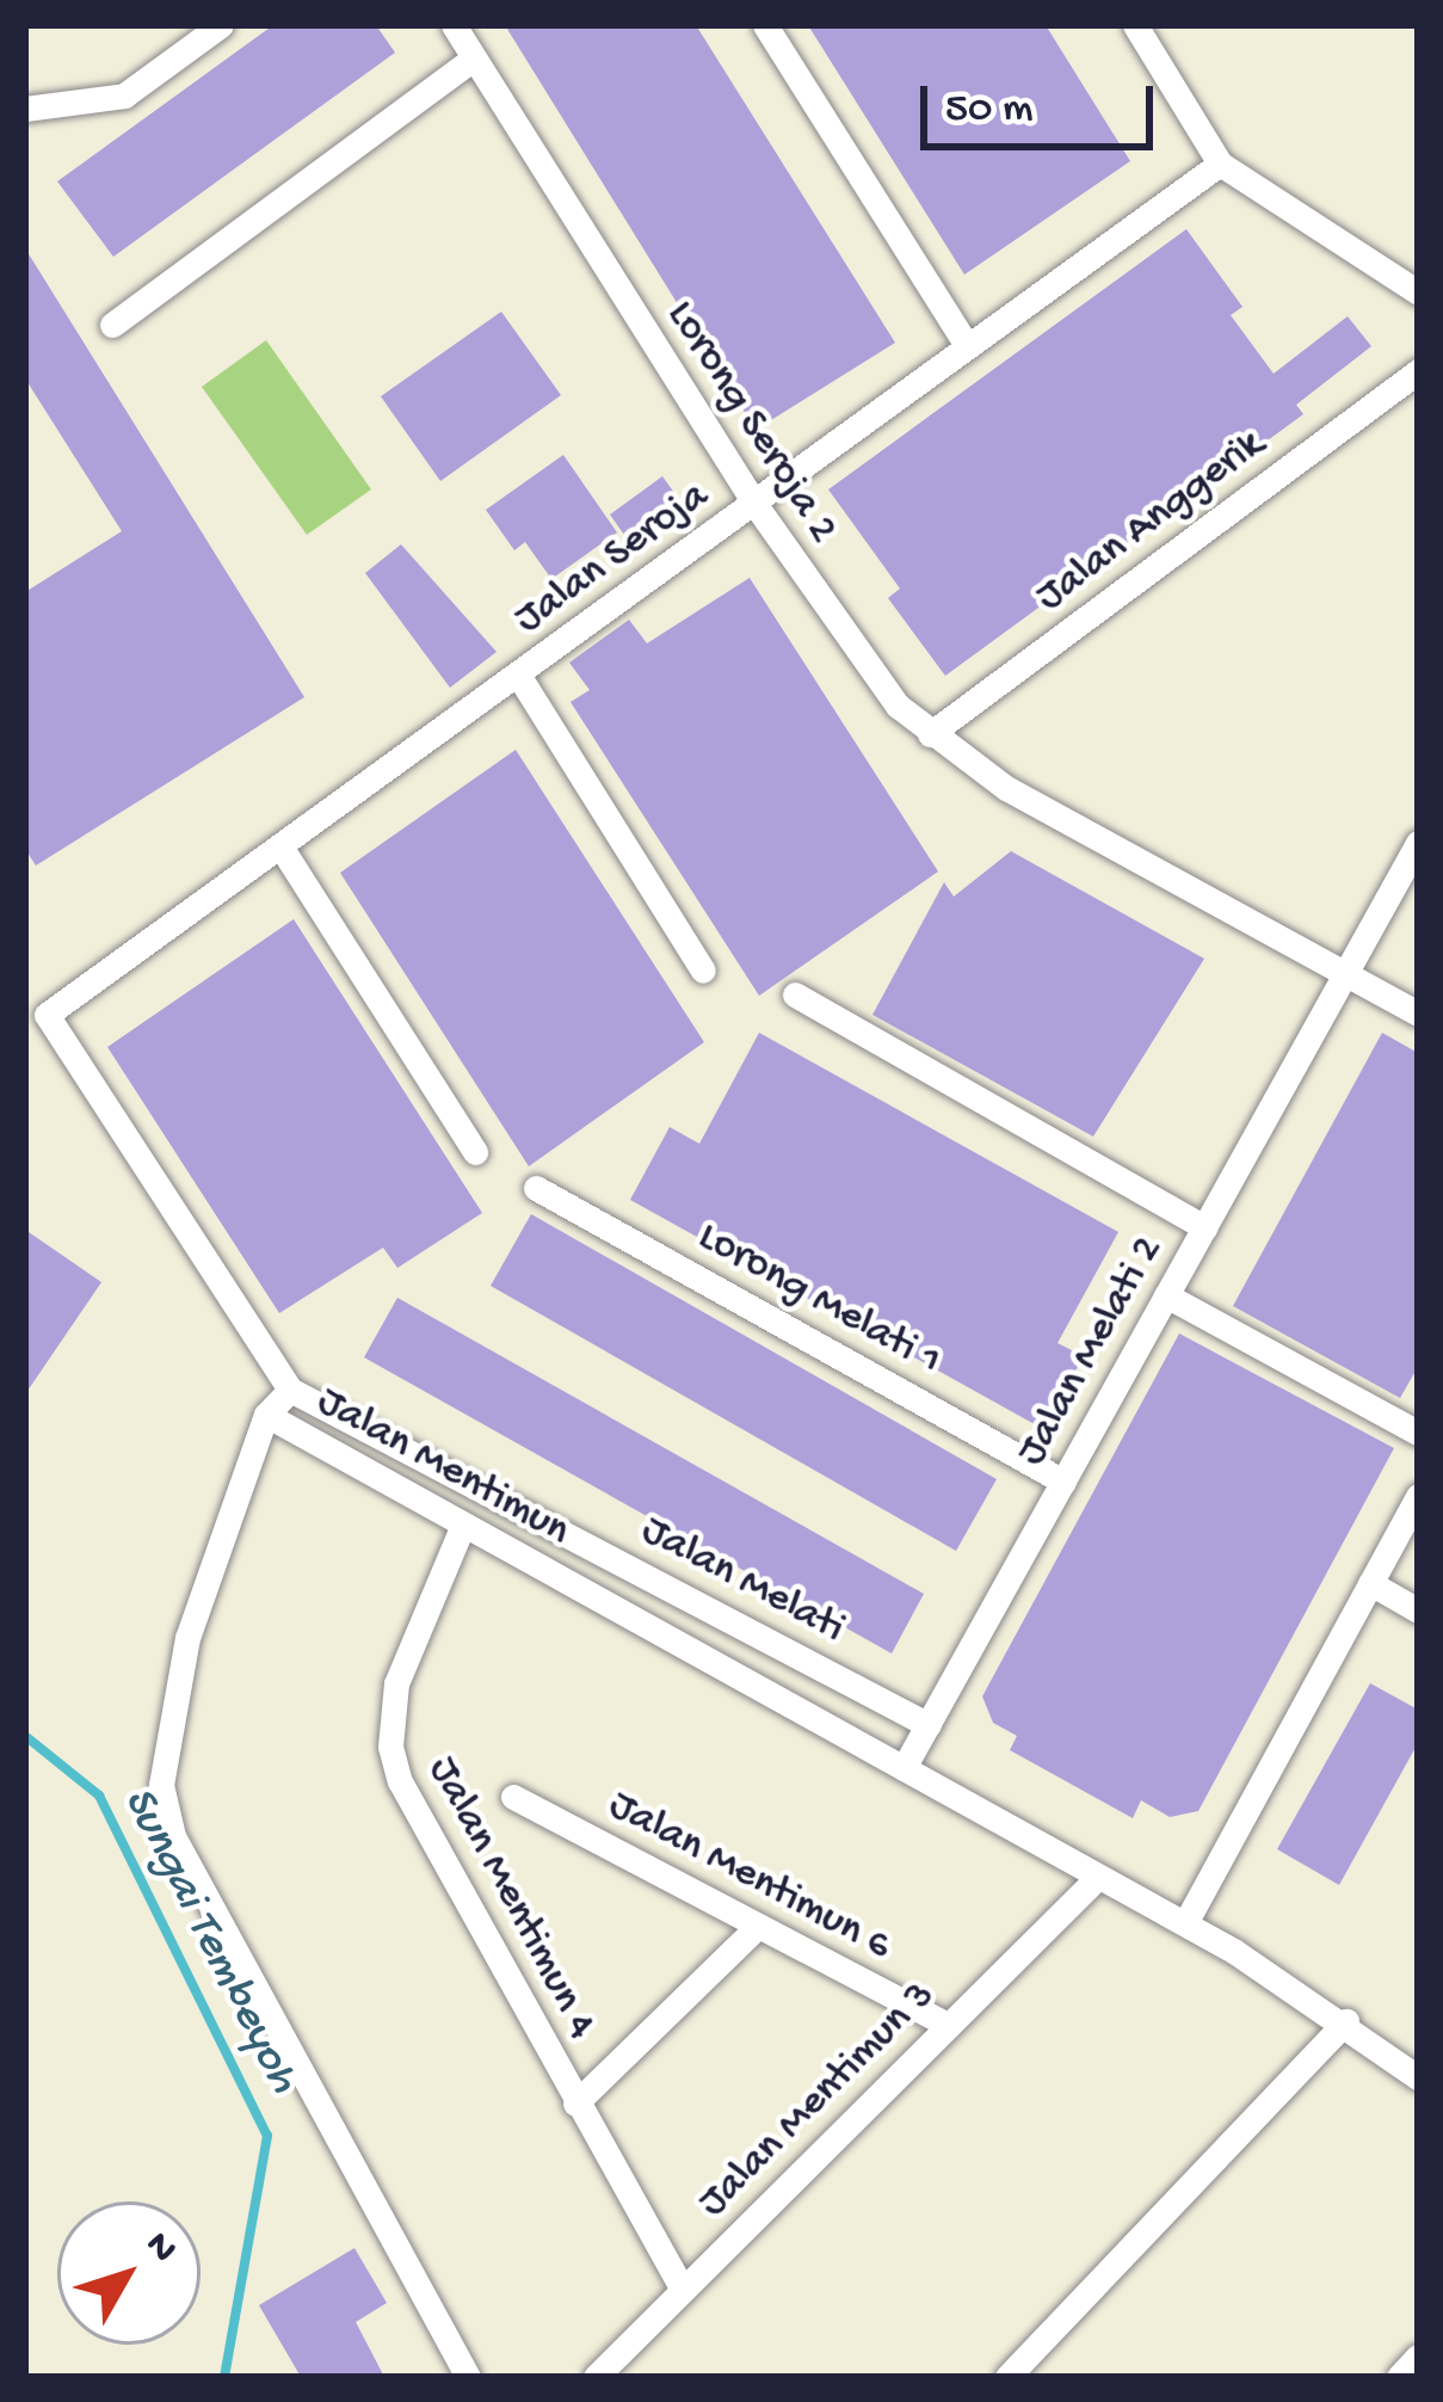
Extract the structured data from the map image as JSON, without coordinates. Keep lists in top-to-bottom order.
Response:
{
  "streets": {
    "street": [
      "Lorong Seroja 2",
      "Jalan Anggerik",
      "Jalan Seroja",
      "Lorong Melati 1",
      "Jalan Melati 2",
      "Jalan Mentimun",
      "Jalan Melati",
      "Jalan Mentimun 6",
      "Jalan Mentimun 4",
      "Jalan Mentimun 3"
    ]
  },
  "crossings": [
    ["Lorong Seroja 2", "Jalan Anggerik"],
    ["Lorong Seroja 2", "Jalan Seroja"],
    ["Lorong Seroja 2", "Jalan Melati 2"],
    ["Jalan Seroja", "Jalan Melati"],
    ["Lorong Melati 1", "Jalan Melati 2"],
    ["Jalan Melati 2", "Jalan Mentimun"],
    ["Jalan Melati 2", "Jalan Melati"],
    ["Jalan Mentimun", "Jalan Mentimun 4"],
    ["Jalan Mentimun", "Jalan Mentimun 3"],
    ["Jalan Mentimun 6", "Jalan Mentimun 3"],
    ["Jalan Mentimun 4", "Jalan Mentimun 3"]
  ],
  "water": ["Sungai Tembeyoh"],
  "scale_bar": "50 m",
  "north": "top right"
}
